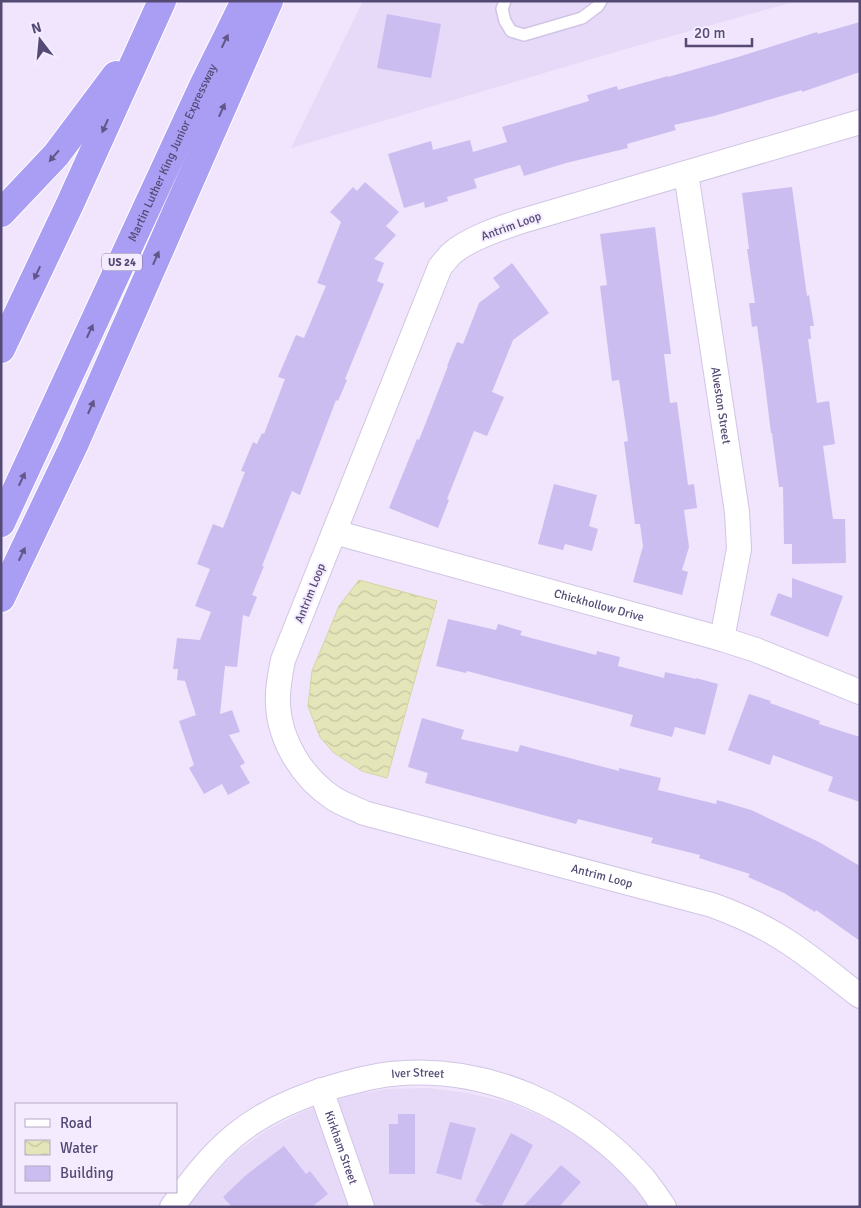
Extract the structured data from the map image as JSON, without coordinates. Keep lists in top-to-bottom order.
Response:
{
  "streets": {
    "highway": ["Martin Luther King Junior Expressway", "US 24"],
    "street": [
      "Antrim Loop",
      "Alveston Street",
      "Chickhollow Drive",
      "Iver Street",
      "Kirkham Street"
    ]
  },
  "crossings": [
    ["Antrim Loop", "Alveston Street"],
    ["Antrim Loop", "Chickhollow Drive"],
    ["Alveston Street", "Chickhollow Drive"],
    ["Iver Street", "Kirkham Street"]
  ],
  "legend": ["Road", "Water", "Building"],
  "scale_bar": "20 m",
  "north": "top"
}
